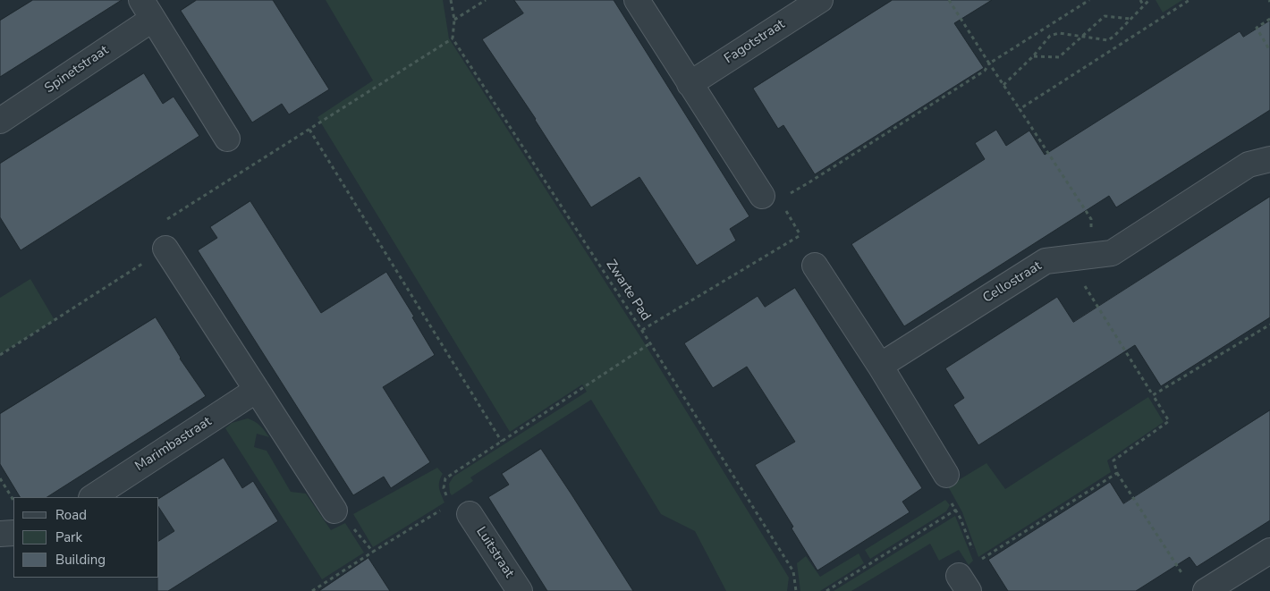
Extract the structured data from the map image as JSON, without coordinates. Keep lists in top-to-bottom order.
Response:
{
  "streets": {
    "street": [
      "Fagotstraat",
      "Spinetstraat",
      "Cellostraat",
      "Marimbastraat",
      "Luitstraat"
    ],
    "path": ["Zwarte Pad"]
  },
  "legend": ["Road", "Park", "Building"]
}
